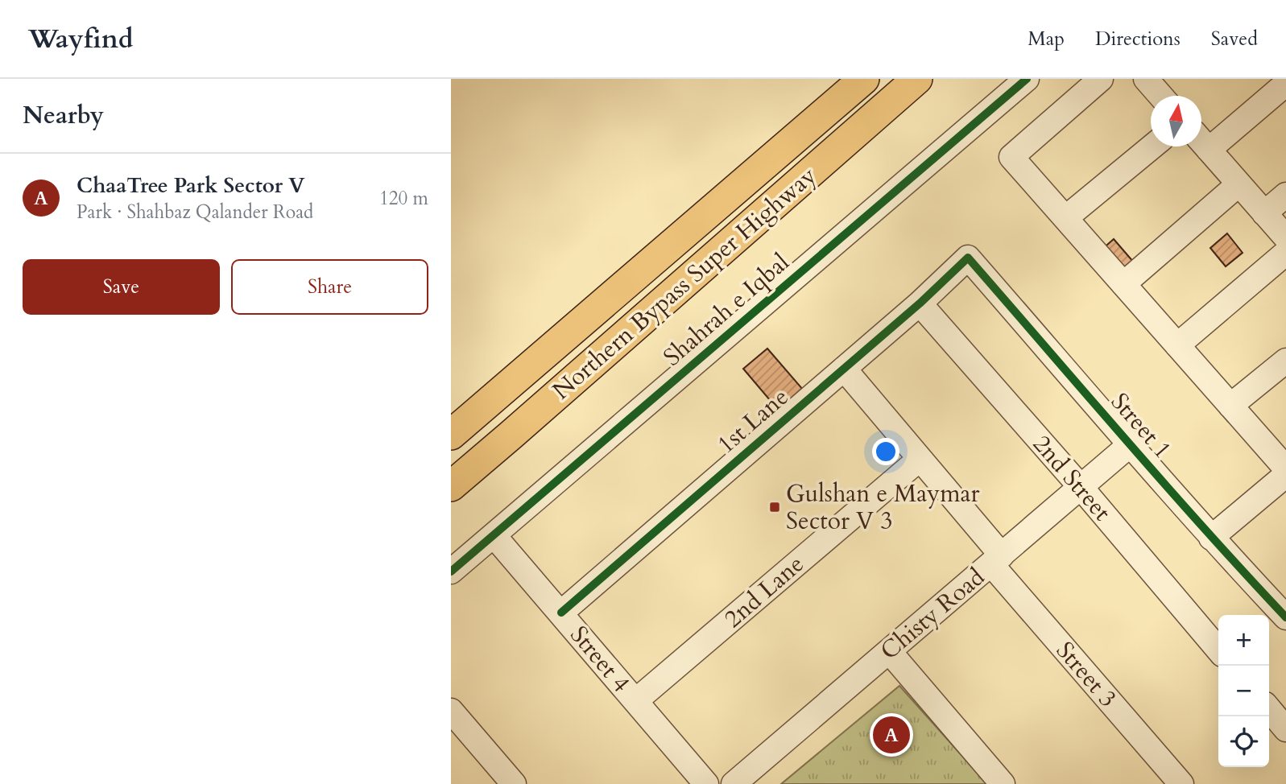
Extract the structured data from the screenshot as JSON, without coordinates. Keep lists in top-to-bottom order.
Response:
{
  "streets": {
    "main road": ["Northern Bypass Super Highway"],
    "street": [
      "Shahrah e Iqbal",
      "1st Lane",
      "Street 1",
      "2nd Street",
      "2nd Lane",
      "Chisty Road",
      "Street 4",
      "Street 3"
    ]
  },
  "crossings": [
    ["Shahrah e Iqbal", "Street 4"],
    ["1st Lane", "Street 1"],
    ["1st Lane", "2nd Street"],
    ["1st Lane", "Street 4"],
    ["1st Lane", "Street 3"],
    ["Street 1", "Chisty Road"],
    ["2nd Street", "Chisty Road"],
    ["2nd Lane", "Street 4"],
    ["2nd Lane", "Street 3"],
    ["Chisty Road", "Street 3"]
  ],
  "places": {
    "transit": ["Gulshan e Maymar Sector V 3"]
  },
  "north": "top",
  "page": {
    "header": "Wayfind",
    "nav": ["Map", "Directions", "Saved"],
    "heading": "Nearby",
    "list": [
      {
        "mark": "A",
        "name": "ChaaTree Park Sector V",
        "note": "Park · Shahbaz Qalander Road",
        "value": "120 m"
      }
    ],
    "buttons": ["Save", "Share"],
    "map_buttons": ["+", "−"],
    "pins": "A"
  }
}
